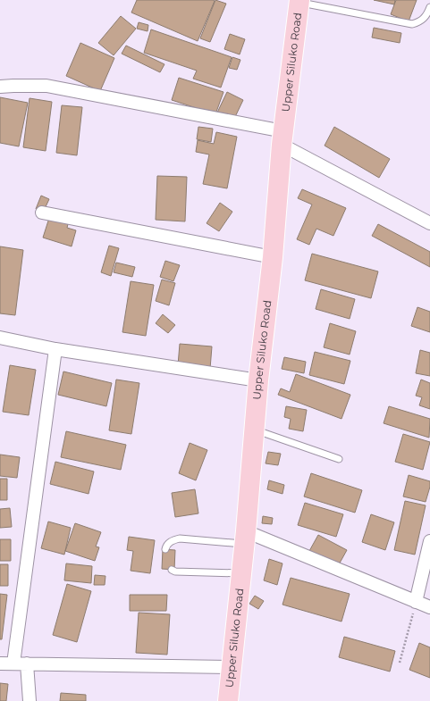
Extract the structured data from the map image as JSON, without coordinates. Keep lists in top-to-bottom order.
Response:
{
  "streets": {
    "main road": ["Upper Siluko Road"]
  }
}
